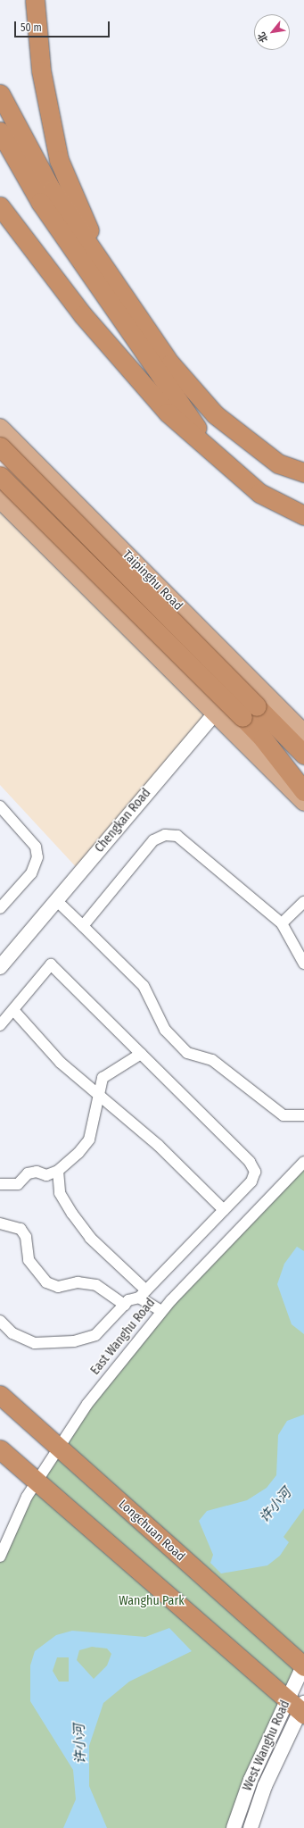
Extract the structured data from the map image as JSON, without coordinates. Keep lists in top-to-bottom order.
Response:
{
  "streets": {
    "highway": ["Longchuan Road"],
    "main road": ["Taipinghu Road"],
    "street": ["Chengkan Road", "East Wanghu Road", "West Wanghu Road"]
  },
  "crossings": [
    ["Taipinghu Road", "Chengkan Road"],
    ["East Wanghu Road", "Longchuan Road"],
    ["Longchuan Road", "West Wanghu Road"]
  ],
  "water": ["许小河"],
  "parks": ["Wanghu Park"],
  "scale_bar": "50 m",
  "north": "bottom left"
}
